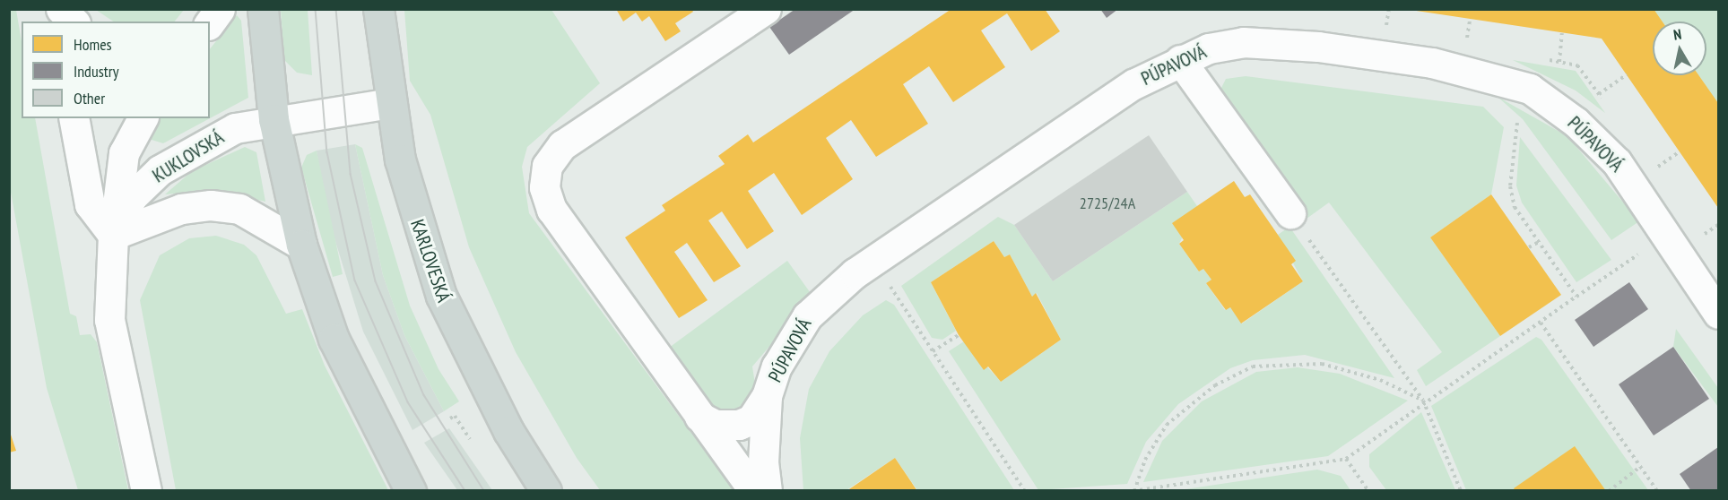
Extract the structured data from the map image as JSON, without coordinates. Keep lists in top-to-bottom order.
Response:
{
  "streets": {
    "main road": ["KARLOVESKÁ"],
    "street": ["PÚPAVOVÁ", "KUKLOVSKÁ"]
  },
  "crossings": [
    ["KUKLOVSKÁ", "KARLOVESKÁ"]
  ],
  "house_numbers": ["2725/24A"],
  "legend": ["Homes", "Industry", "Other"],
  "north": "top"
}
